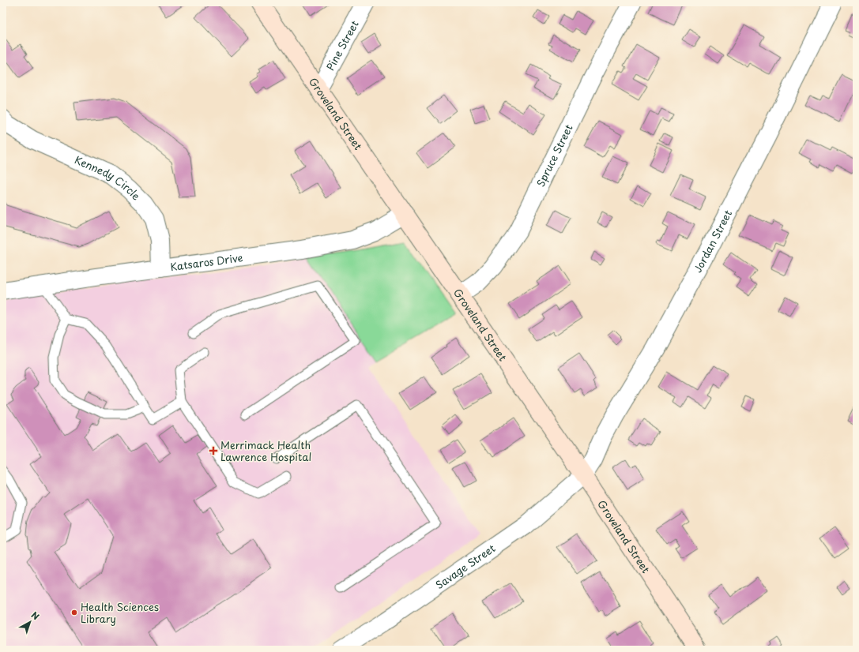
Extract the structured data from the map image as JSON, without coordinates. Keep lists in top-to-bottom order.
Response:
{
  "streets": {
    "main road": ["Groveland Street"],
    "street": [
      "Pine Street",
      "Spruce Street",
      "Kennedy Circle",
      "Jordan Street",
      "Katsaros Drive",
      "Savage Street"
    ]
  },
  "crossings": [
    ["Pine Street", "Groveland Street"],
    ["Groveland Street", "Spruce Street"],
    ["Groveland Street", "Jordan Street"],
    ["Groveland Street", "Katsaros Drive"],
    ["Groveland Street", "Savage Street"],
    ["Kennedy Circle", "Katsaros Drive"],
    ["Jordan Street", "Savage Street"]
  ],
  "places": {
    "health": ["Merrimack Health Lawrence Hospital"],
    "other": ["Health Sciences Library"]
  },
  "north": "top right"
}
